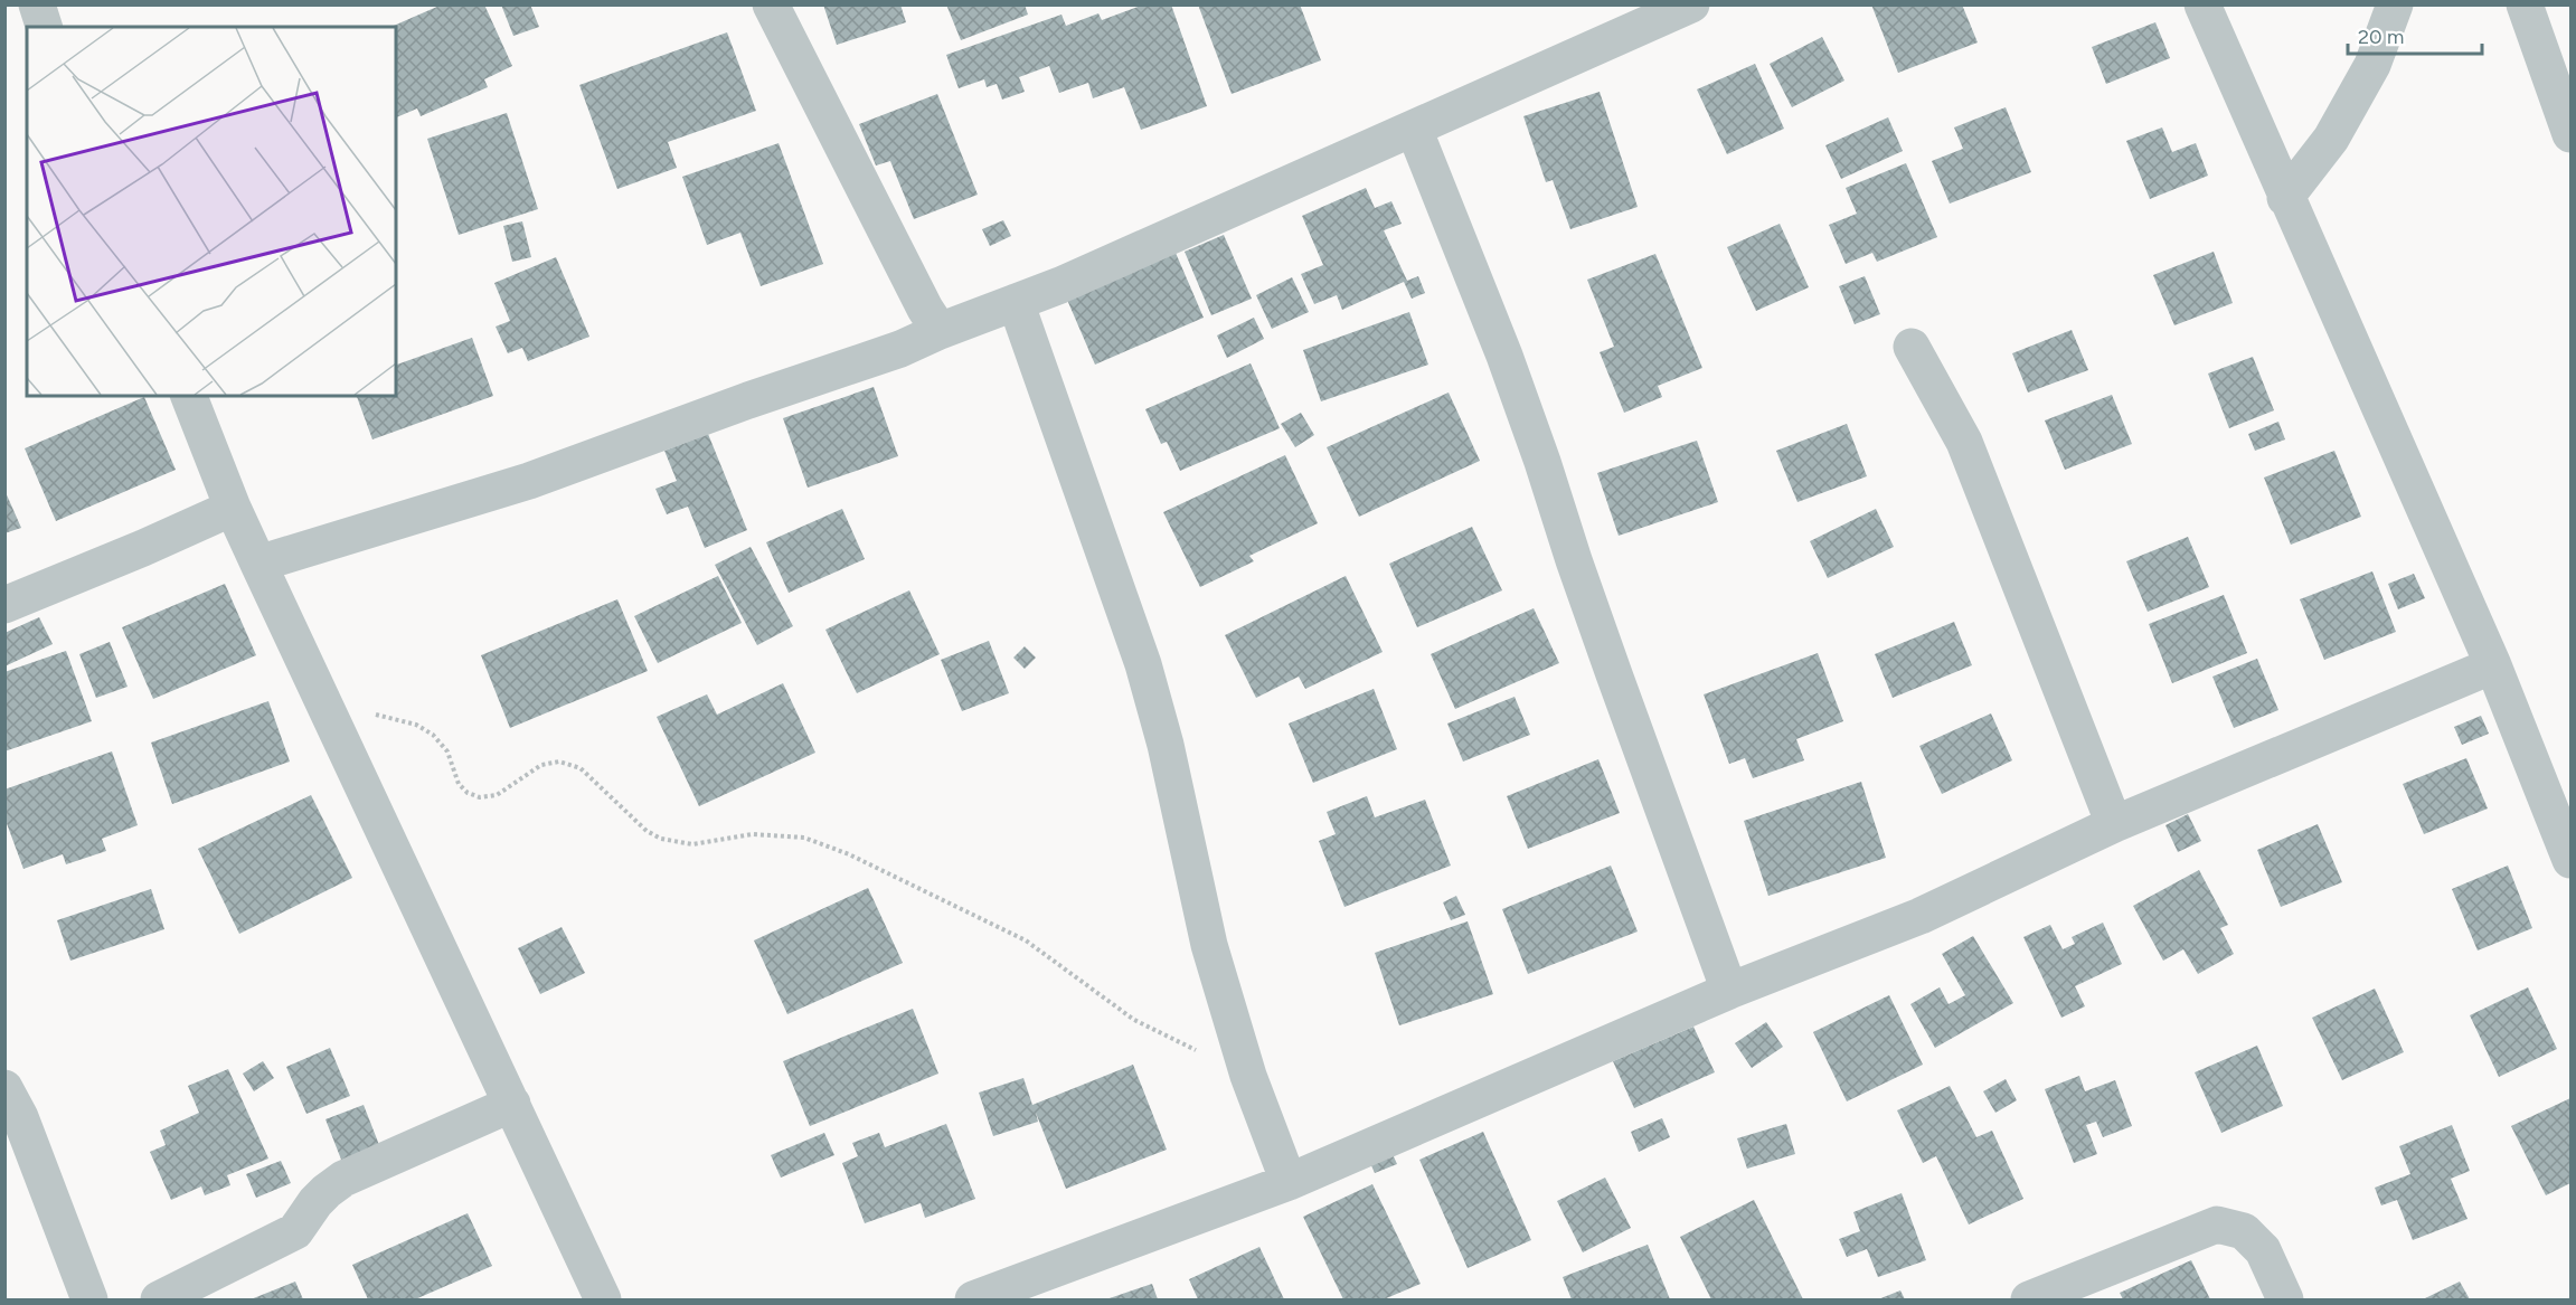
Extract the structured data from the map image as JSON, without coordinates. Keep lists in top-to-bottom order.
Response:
{
  "scale_bar": "20 m"
}
